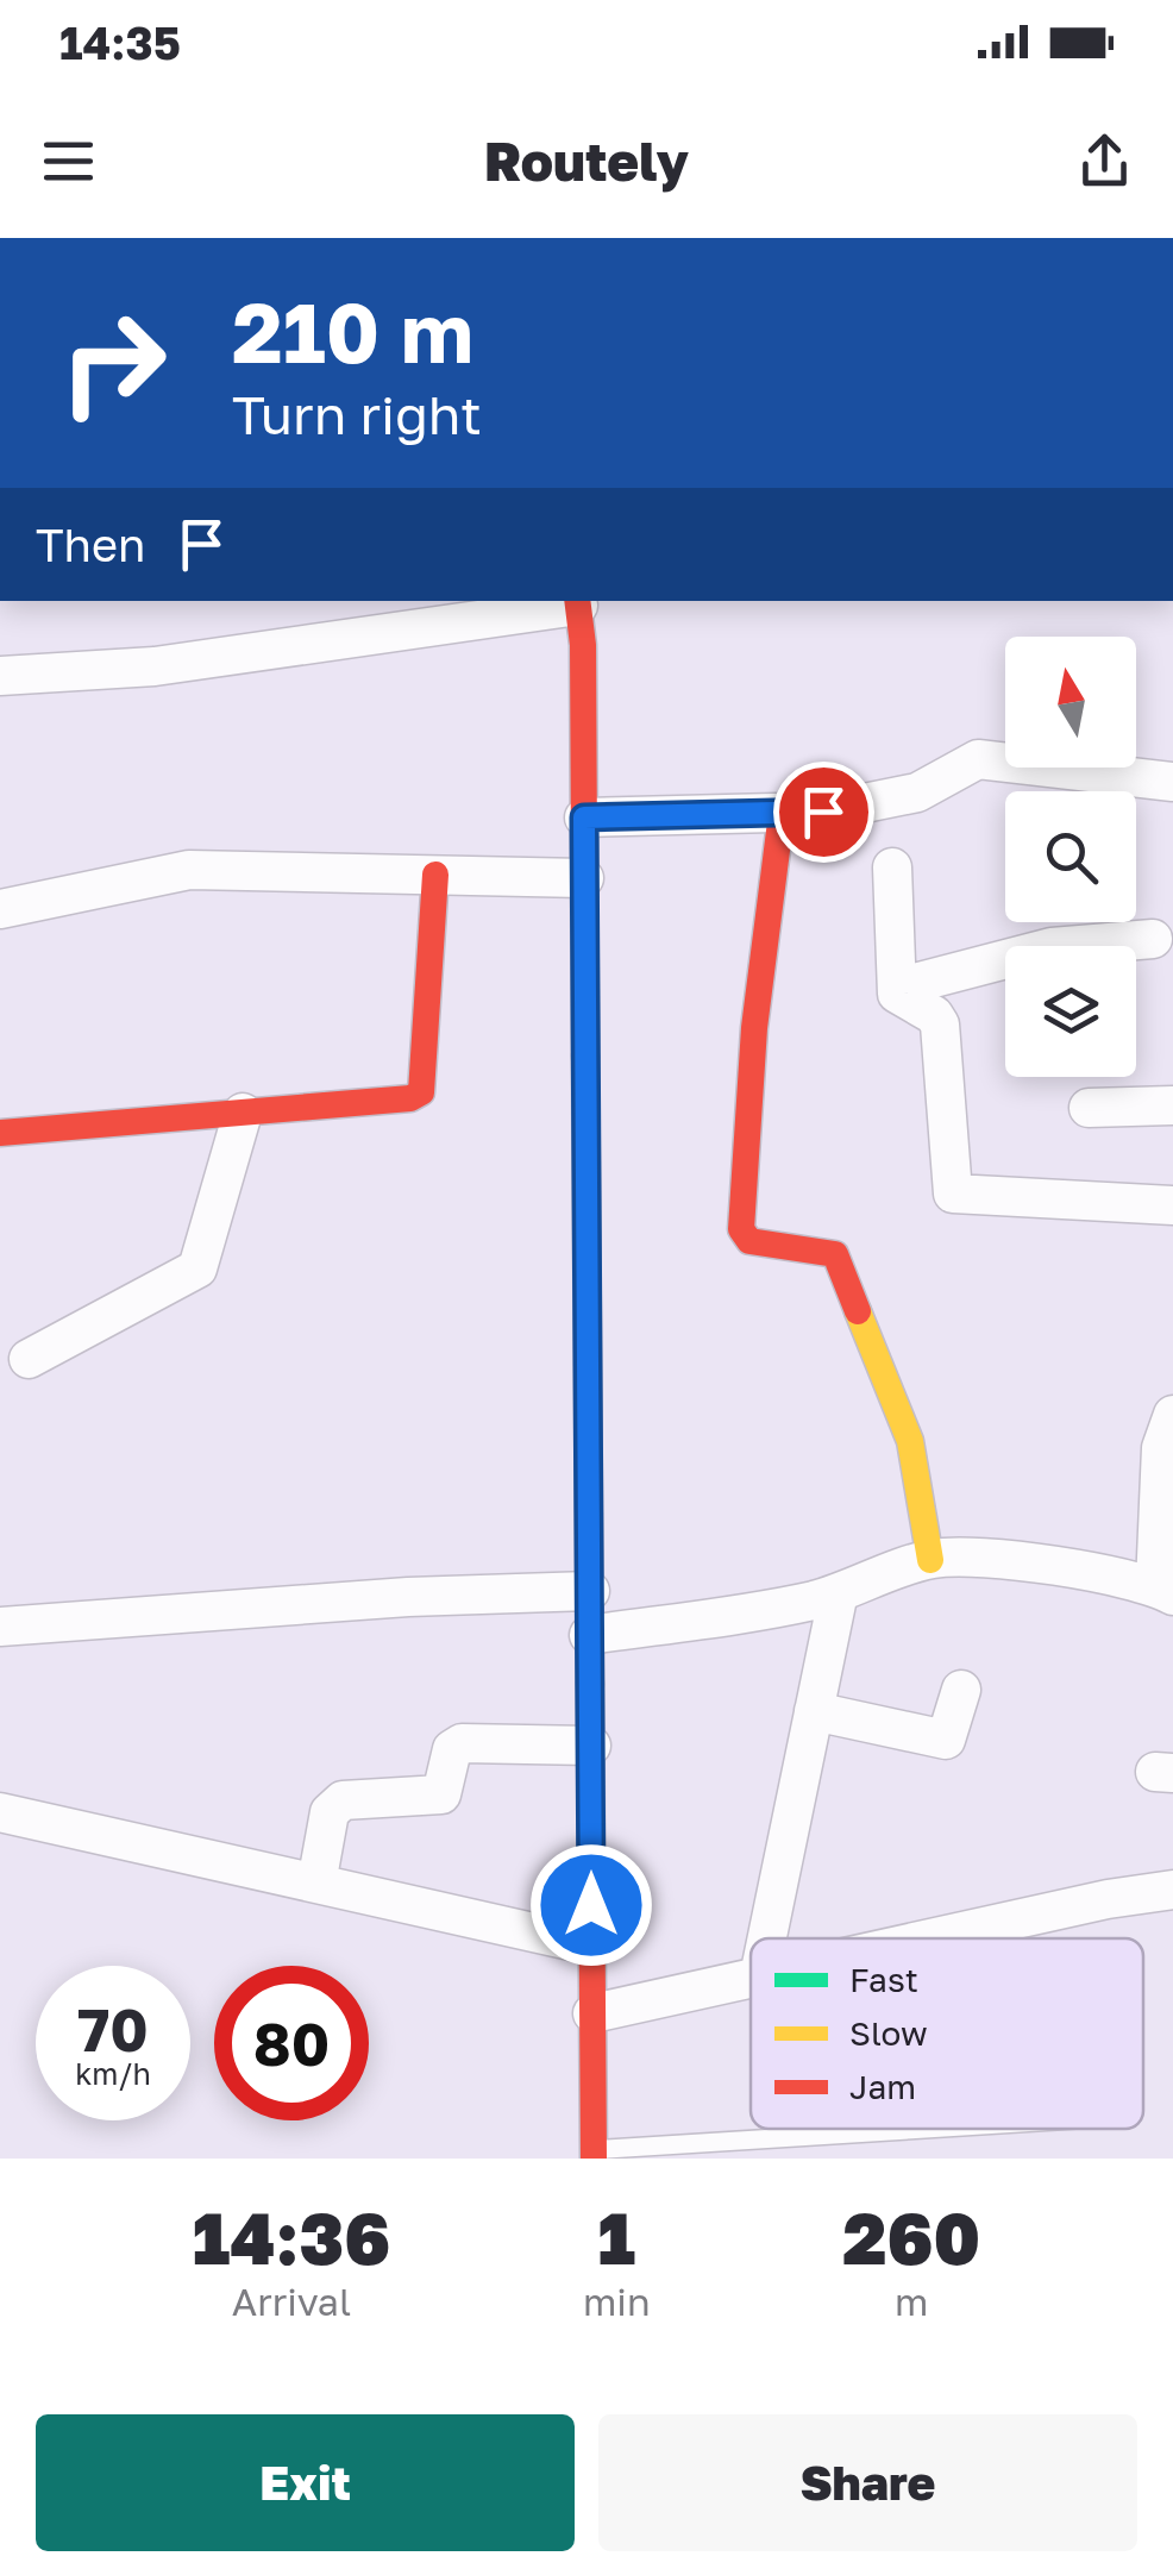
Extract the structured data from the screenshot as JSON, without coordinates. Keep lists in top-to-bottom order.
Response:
{
  "legend": ["Fast", "Slow", "Jam"],
  "north": "top",
  "page": {
    "status": "14:35",
    "header": "Routely",
    "turn": ["210 m", "Turn right"],
    "then": "Then",
    "speed": "70 km/h",
    "limit": "80",
    "eta": [
      "14:36",
      "Arrival",
      "1",
      "min",
      "260",
      "m"
    ],
    "buttons": ["Exit", "Share"]
  }
}
